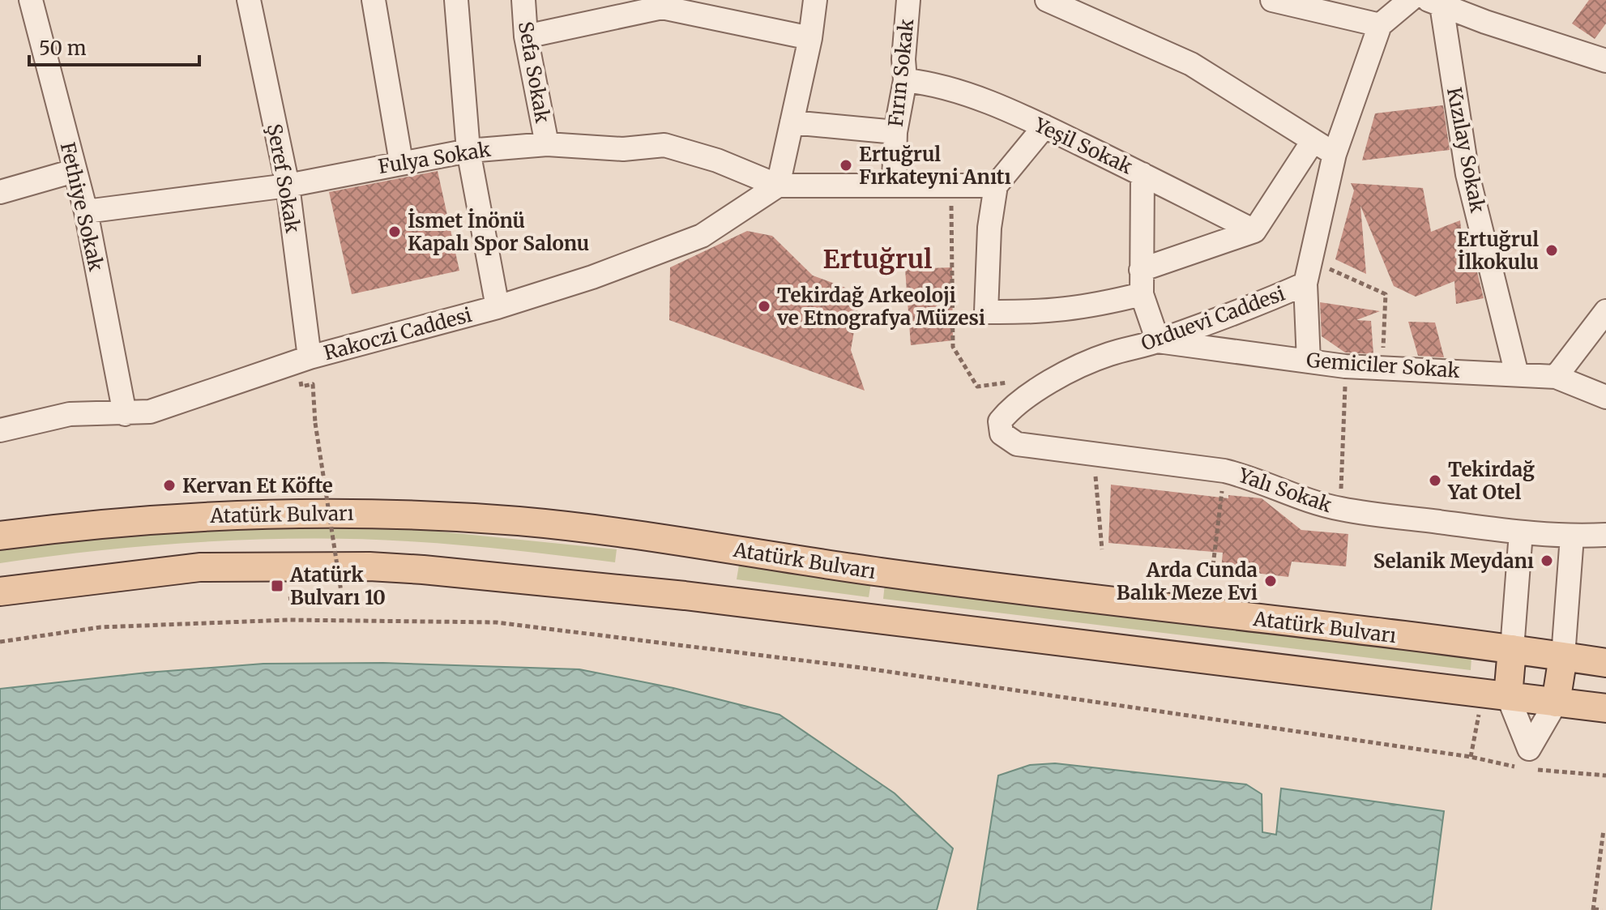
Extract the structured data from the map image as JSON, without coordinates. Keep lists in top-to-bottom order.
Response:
{
  "streets": {
    "main road": ["Atatürk Bulvarı"],
    "street": [
      "Sefa Sokak",
      "Fırın Sokak",
      "Yeşil Sokak",
      "Kızılay Sokak",
      "Fulya Sokak",
      "Şeref Sokak",
      "Fethiye Sokak",
      "Orduevi Caddesi",
      "Rakoczi Caddesi",
      "Gemiciler Sokak",
      "Yalı Sokak"
    ]
  },
  "crossings": [
    ["Sefa Sokak", "Fulya Sokak"],
    ["Fırın Sokak", "Yeşil Sokak"],
    ["Kızılay Sokak", "Gemiciler Sokak"],
    ["Fulya Sokak", "Şeref Sokak"],
    ["Fulya Sokak", "Fethiye Sokak"],
    ["Fulya Sokak", "Rakoczi Caddesi"],
    ["Şeref Sokak", "Rakoczi Caddesi"],
    ["Fethiye Sokak", "Rakoczi Caddesi"],
    ["Orduevi Caddesi", "Gemiciler Sokak"],
    ["Orduevi Caddesi", "Yalı Sokak"]
  ],
  "districts": ["Ertuğrul"],
  "places": {
    "other": [
      "Ertuğrul Fırkateyni Anıtı",
      "İsmet İnönü Kapalı Spor Salonu",
      "Ertuğrul İlkokulu",
      "Tekirdağ Arkeoloji ve Etnografya Müzesi",
      "Tekirdağ Yat Otel",
      "Kervan Et Köfte",
      "Selanik Meydanı",
      "Arda Cunda Balık Meze Evi"
    ],
    "transit": ["Atatürk Bulvarı 10"]
  },
  "scale_bar": "50 m"
}
